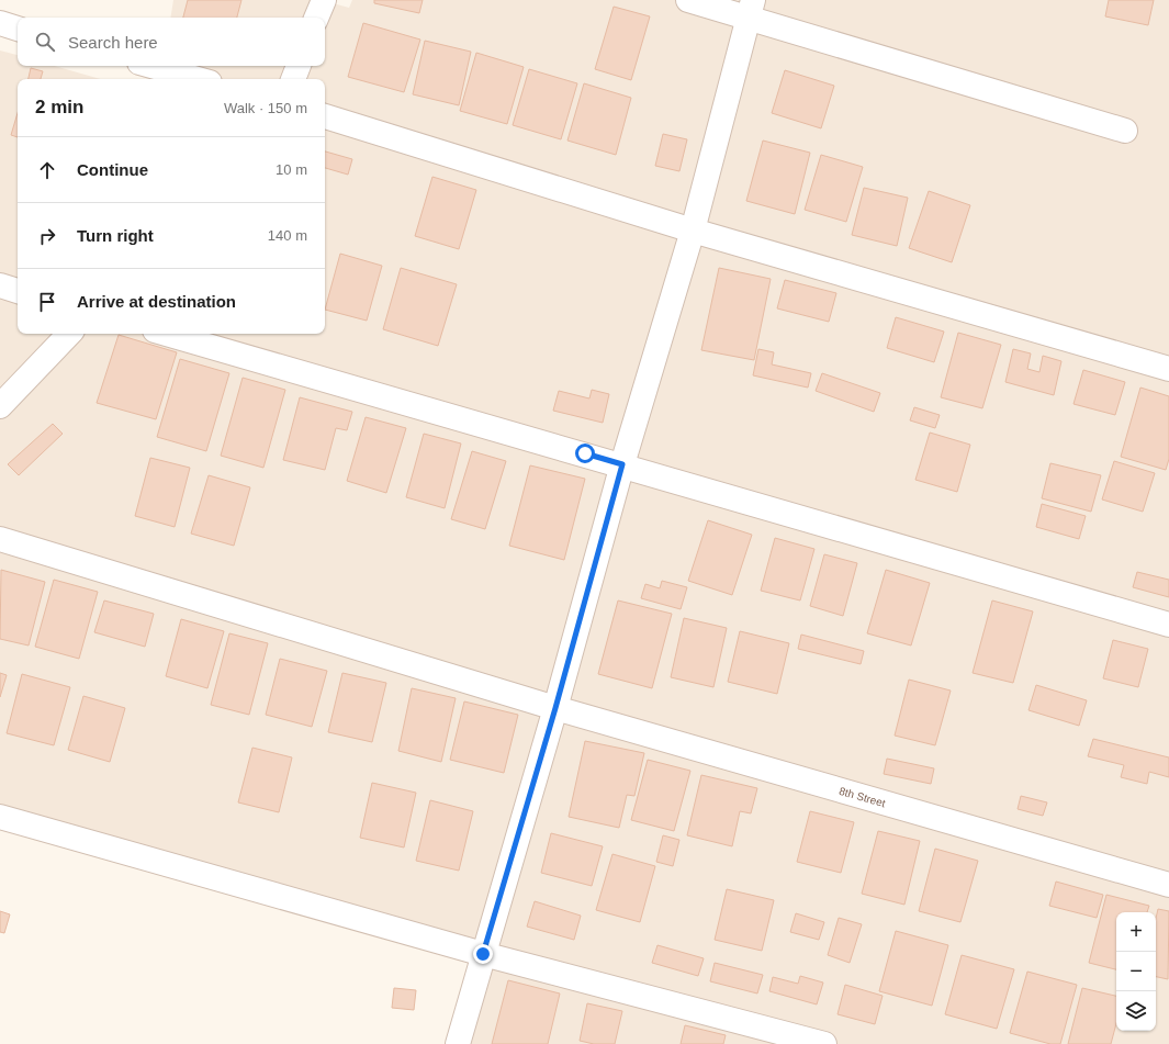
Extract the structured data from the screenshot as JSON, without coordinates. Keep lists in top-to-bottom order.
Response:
{
  "streets": {
    "street": ["8th Street"]
  },
  "page": {
    "search": "Search here",
    "heading": ["2 min", "Walk · 150 m"],
    "list": [
      ["Continue", "10 m"],
      ["Turn right", "140 m"],
      "Arrive at destination"
    ],
    "map_buttons": ["+", "−"]
  }
}
